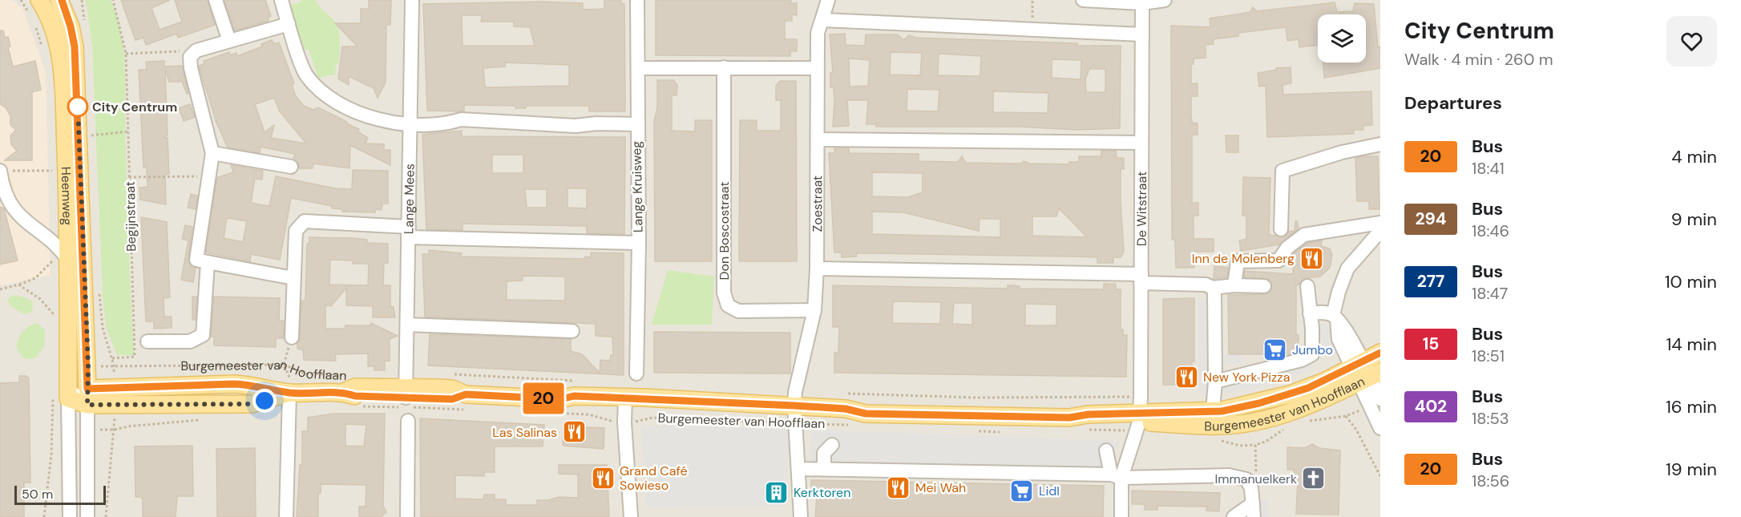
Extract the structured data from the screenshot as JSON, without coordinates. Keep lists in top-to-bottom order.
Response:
{
  "streets": {
    "main road": ["Heemweg", "Burgemeester van Hoofflaan"],
    "street": [
      "Lange Kruisweg",
      "Lange Mees",
      "Zoestraat",
      "De Witstraat",
      "Don Boscostraat"
    ],
    "path": ["Begijnstraat"]
  },
  "crossings": [
    ["Heemweg", "Burgemeester van Hoofflaan"],
    ["Lange Mees", "Burgemeester van Hoofflaan"],
    ["Zoestraat", "Don Boscostraat"],
    ["Zoestraat", "Burgemeester van Hoofflaan"],
    ["De Witstraat", "Burgemeester van Hoofflaan"]
  ],
  "places": {
    "other": ["City Centrum"],
    "restaurant": [
      "Inn de Molenberg",
      "New York Pizza",
      "Las Salinas",
      "Grand Café Sowieso",
      "Mei Wah"
    ],
    "supermarket": ["Jumbo", "Lidl"],
    "church": ["Immanuelkerk"],
    "building": ["Kerktoren"]
  },
  "lines": ["bus line 20"],
  "scale_bar": "50 m",
  "page": {
    "on_map": "20",
    "heading": [
      ["City Centrum", "Walk · 4 min · 260 m"],
      "Departures"
    ],
    "list": [
      {
        "mark": "20",
        "name": "Bus",
        "note": "18:41",
        "value": "4 min"
      },
      {
        "mark": "294",
        "name": "Bus",
        "note": "18:46",
        "value": "9 min"
      },
      {
        "mark": "277",
        "name": "Bus",
        "note": "18:47",
        "value": "10 min"
      },
      {
        "mark": "15",
        "name": "Bus",
        "note": "18:51",
        "value": "14 min"
      },
      {
        "mark": "402",
        "name": "Bus",
        "note": "18:53",
        "value": "16 min"
      },
      {
        "mark": "20",
        "name": "Bus",
        "note": "18:56",
        "value": "19 min"
      }
    ],
    "scale": "50 m"
  }
}
